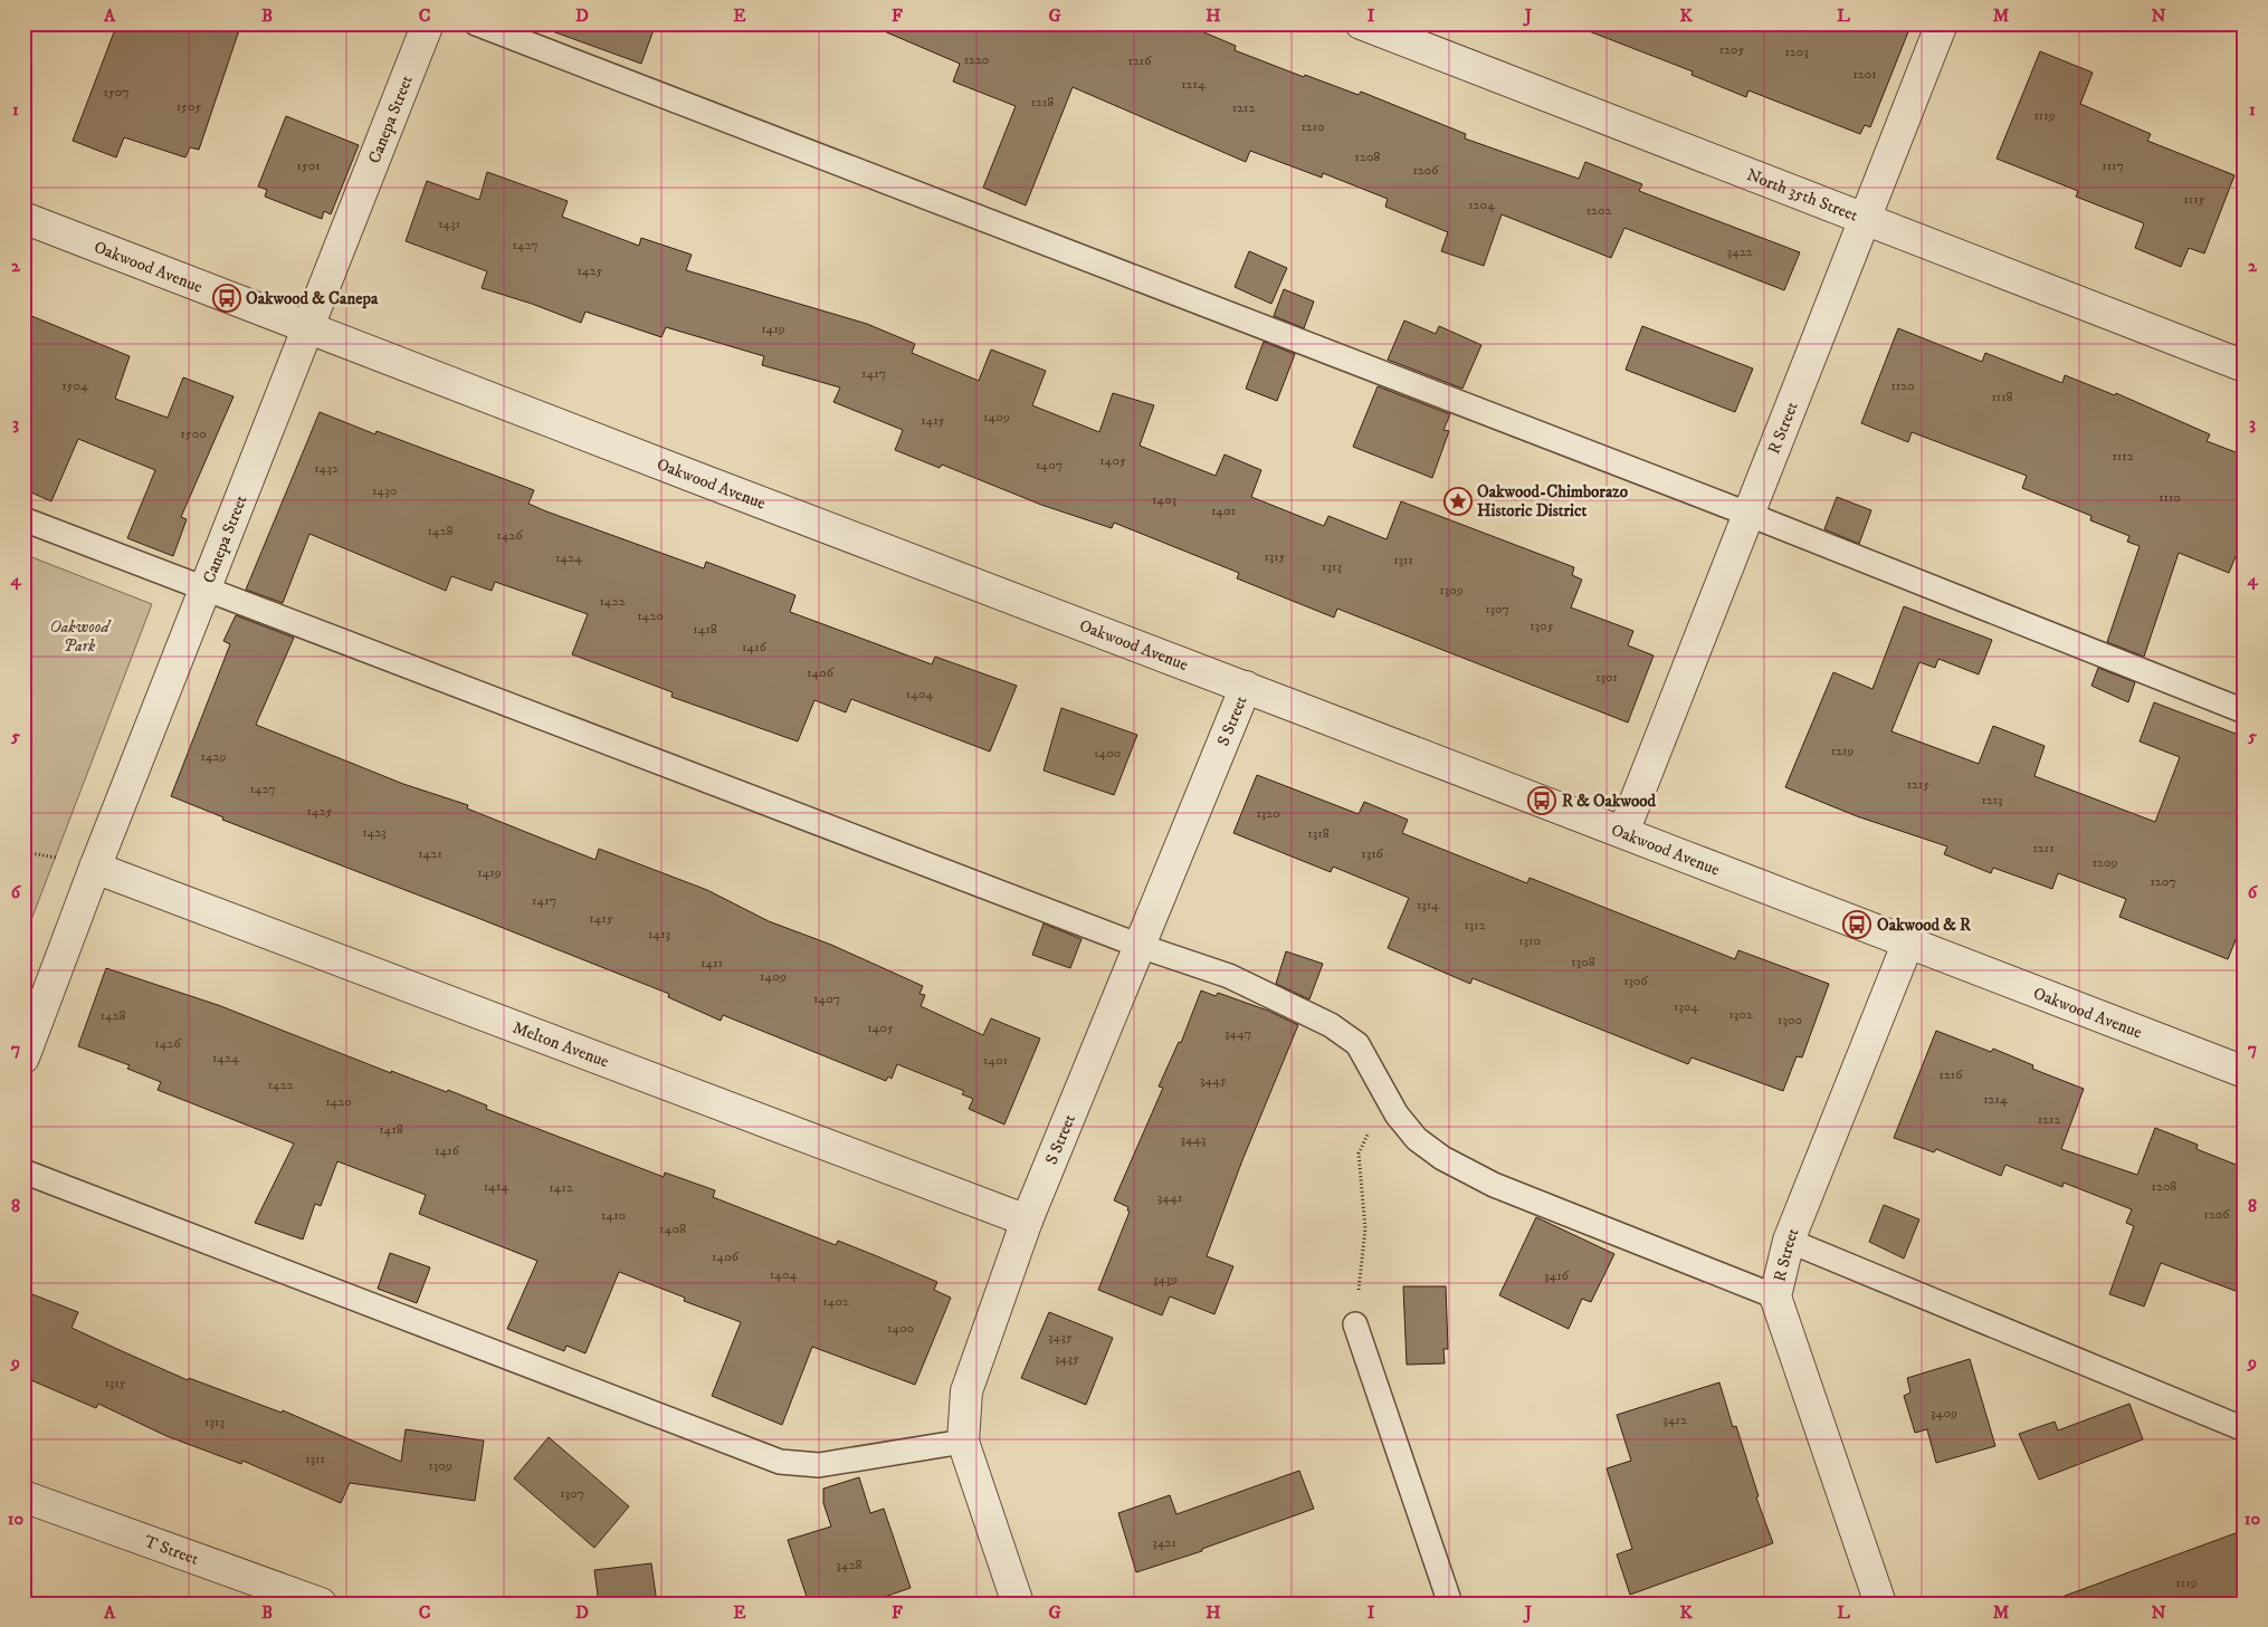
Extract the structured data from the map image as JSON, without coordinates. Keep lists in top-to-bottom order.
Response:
{
  "streets": {
    "street": [
      "Canepa Street",
      "North 35th Street",
      "Oakwood Avenue",
      "R Street",
      "S Street",
      "Melton Avenue",
      "T Street"
    ]
  },
  "crossings": [
    ["Canepa Street", "Oakwood Avenue"],
    ["Canepa Street", "Melton Avenue"],
    ["North 35th Street", "R Street"],
    ["Oakwood Avenue", "R Street"],
    ["Oakwood Avenue", "S Street"],
    ["S Street", "Melton Avenue"]
  ],
  "parks": ["Oakwood Park"],
  "places": {
    "bus stop": ["Oakwood & Canepa", "R & Oakwood", "Oakwood & R"],
    "place": ["Oakwood-Chimborazo Historic District"]
  },
  "house_numbers": [
    "1205",
    "1203",
    "1220",
    "1216",
    "1201",
    "1214",
    "1507",
    "1218",
    "1505",
    "1212",
    "1119",
    "1210",
    "1208",
    "1501",
    "1117",
    "1206",
    "1115",
    "1204",
    "1202",
    "1431",
    "1427",
    "3422",
    "1425",
    "1419",
    "1417",
    "1504",
    "1120",
    "1118",
    "1409",
    "1415",
    "1500",
    "1112",
    "1405",
    "1407",
    "1432",
    "1430",
    "1110",
    "1403",
    "1401",
    "1428",
    "1426",
    "1315",
    "1424",
    "1311",
    "1313",
    "1309",
    "1422",
    "1307",
    "1420",
    "1305",
    "1418",
    "1416",
    "1406",
    "1301",
    "1404",
    "1219",
    "1400",
    "1429",
    "1215",
    "1427",
    "1213",
    "1425",
    "1320",
    "1423",
    "1318",
    "1211",
    "1421",
    "1316",
    "1209",
    "1419",
    "1207",
    "1417",
    "1314",
    "1415",
    "1312",
    "1413",
    "1310",
    "1308",
    "1411",
    "1409",
    "1306",
    "1407",
    "1304",
    "1302",
    "1428",
    "1300",
    "1405",
    "3447",
    "1426",
    "1424",
    "1401",
    "1216",
    "3445",
    "1422",
    "1214",
    "1420",
    "1212",
    "1418",
    "3443",
    "1416",
    "1414",
    "1208",
    "1412",
    "3441",
    "1206",
    "1410",
    "1408",
    "1406",
    "1404",
    "3416",
    "3439",
    "1402",
    "1400",
    "3435",
    "3435",
    "1315",
    "3409",
    "3412",
    "1313",
    "1311",
    "1309",
    "1307",
    "3421",
    "3428",
    "1119"
  ],
  "grid": {
    "columns": [
      "A",
      "B",
      "C",
      "D",
      "E",
      "F",
      "G",
      "H",
      "I",
      "J",
      "K",
      "L",
      "M",
      "N"
    ],
    "rows": [
      "1",
      "2",
      "3",
      "4",
      "5",
      "6",
      "7",
      "8",
      "9",
      "10"
    ]
  }
}
